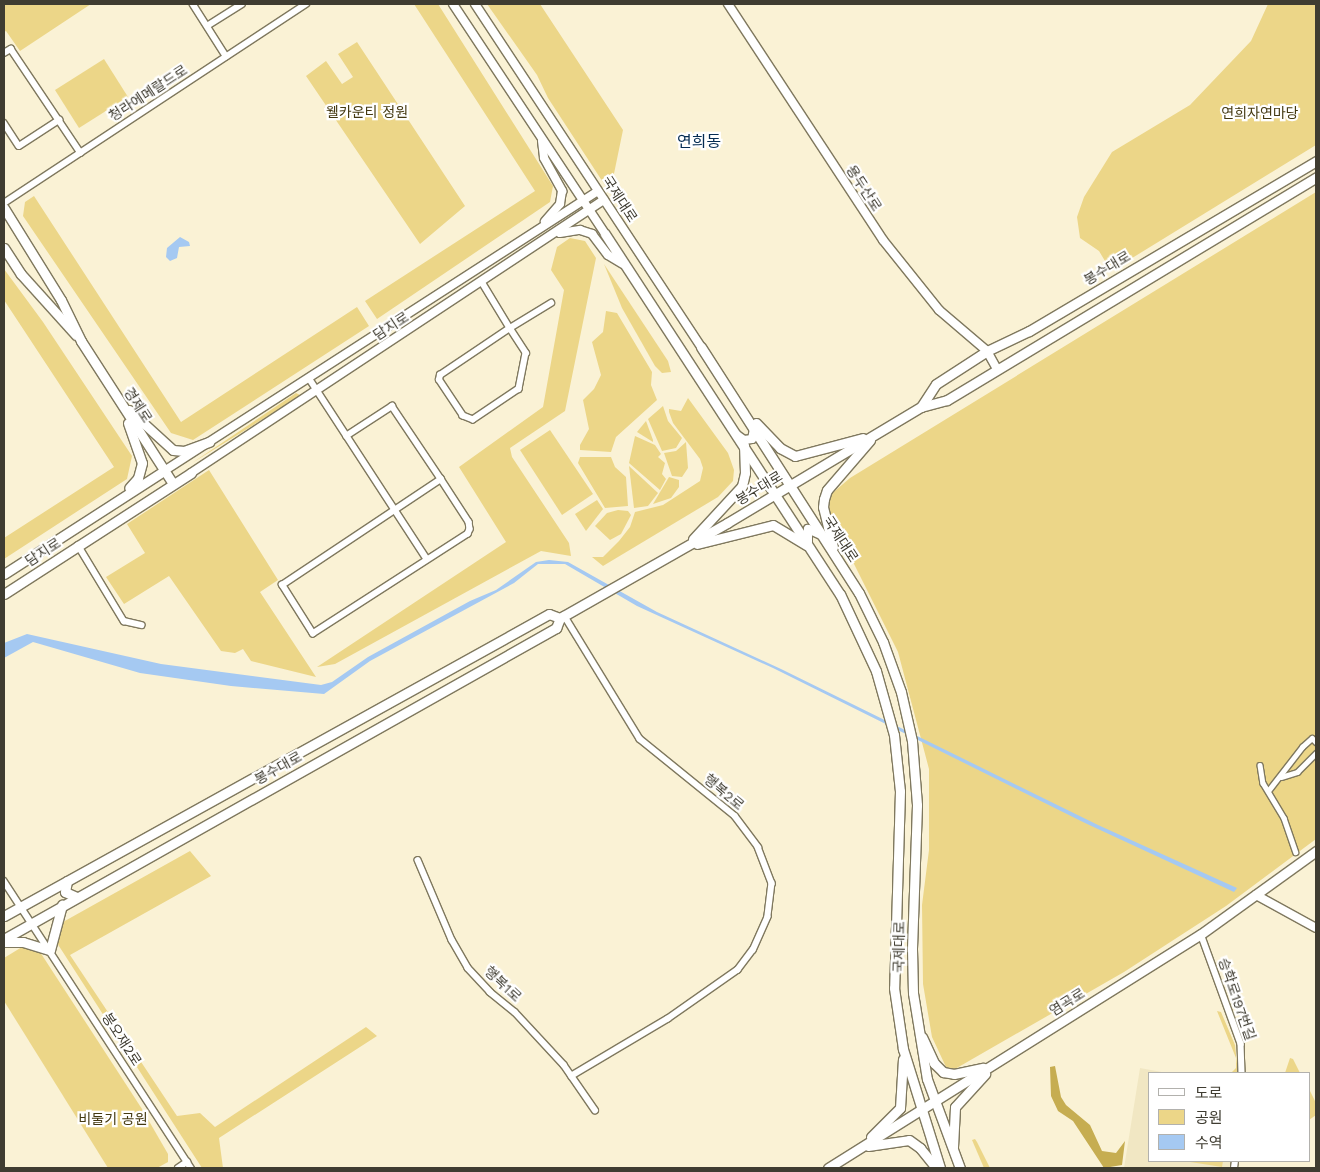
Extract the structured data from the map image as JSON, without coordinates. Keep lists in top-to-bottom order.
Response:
{
  "streets": {
    "main road": [
      "국제대로",
      "봉수대로",
      "담지로",
      "경제로",
      "염곡로"
    ],
    "street": [
      "청라에메랄드로",
      "용두산로",
      "행복2로",
      "행복1로",
      "승학로197번길",
      "봉오재2로"
    ]
  },
  "crossings": [
    ["용두산로", "봉수대로"],
    ["국제대로", "봉수대로"],
    ["국제대로", "담지로"],
    ["국제대로", "염곡로"],
    ["봉수대로", "행복2로"],
    ["봉수대로", "봉오재2로"],
    ["담지로", "경제로"],
    ["행복2로", "행복1로"],
    ["승학로197번길", "염곡로"]
  ],
  "districts": ["연희동"],
  "parks": ["웰카운티 정원", "연희자연마당", "비둘기 공원"],
  "legend": ["도로", "공원", "수역"]
}
